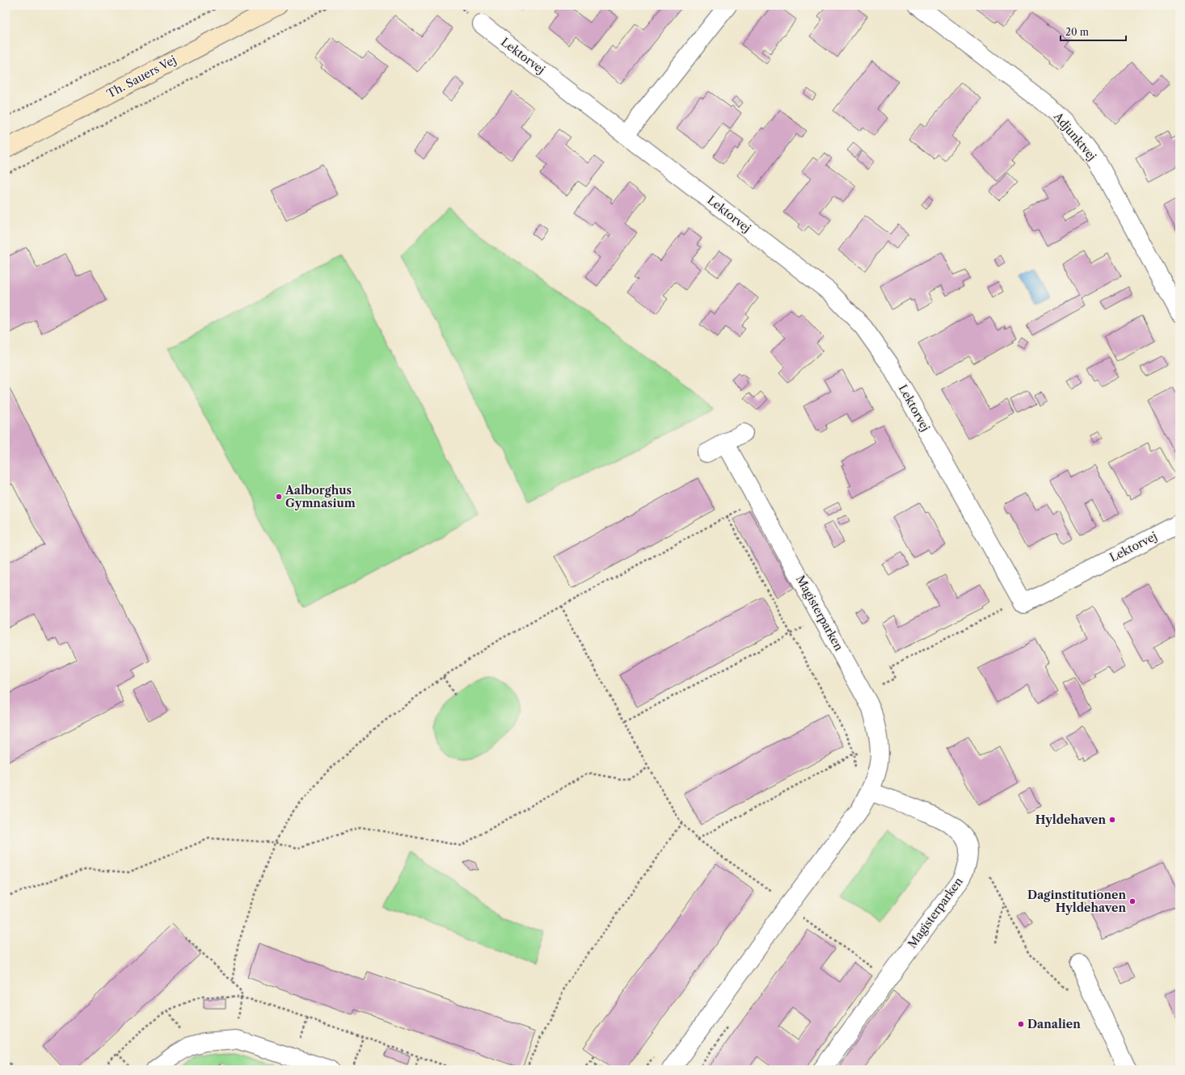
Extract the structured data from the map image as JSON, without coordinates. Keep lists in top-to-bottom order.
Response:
{
  "streets": {
    "main road": ["Th. Sauers Vej"],
    "street": ["Lektorvej", "Adjunktvej", "Magisterparken"]
  },
  "places": [
    "Aalborghus Gymnasium",
    "Hyldehaven",
    "Daginstitutionen Hyldehaven",
    "Danalien"
  ],
  "scale_bar": "20 m"
}
